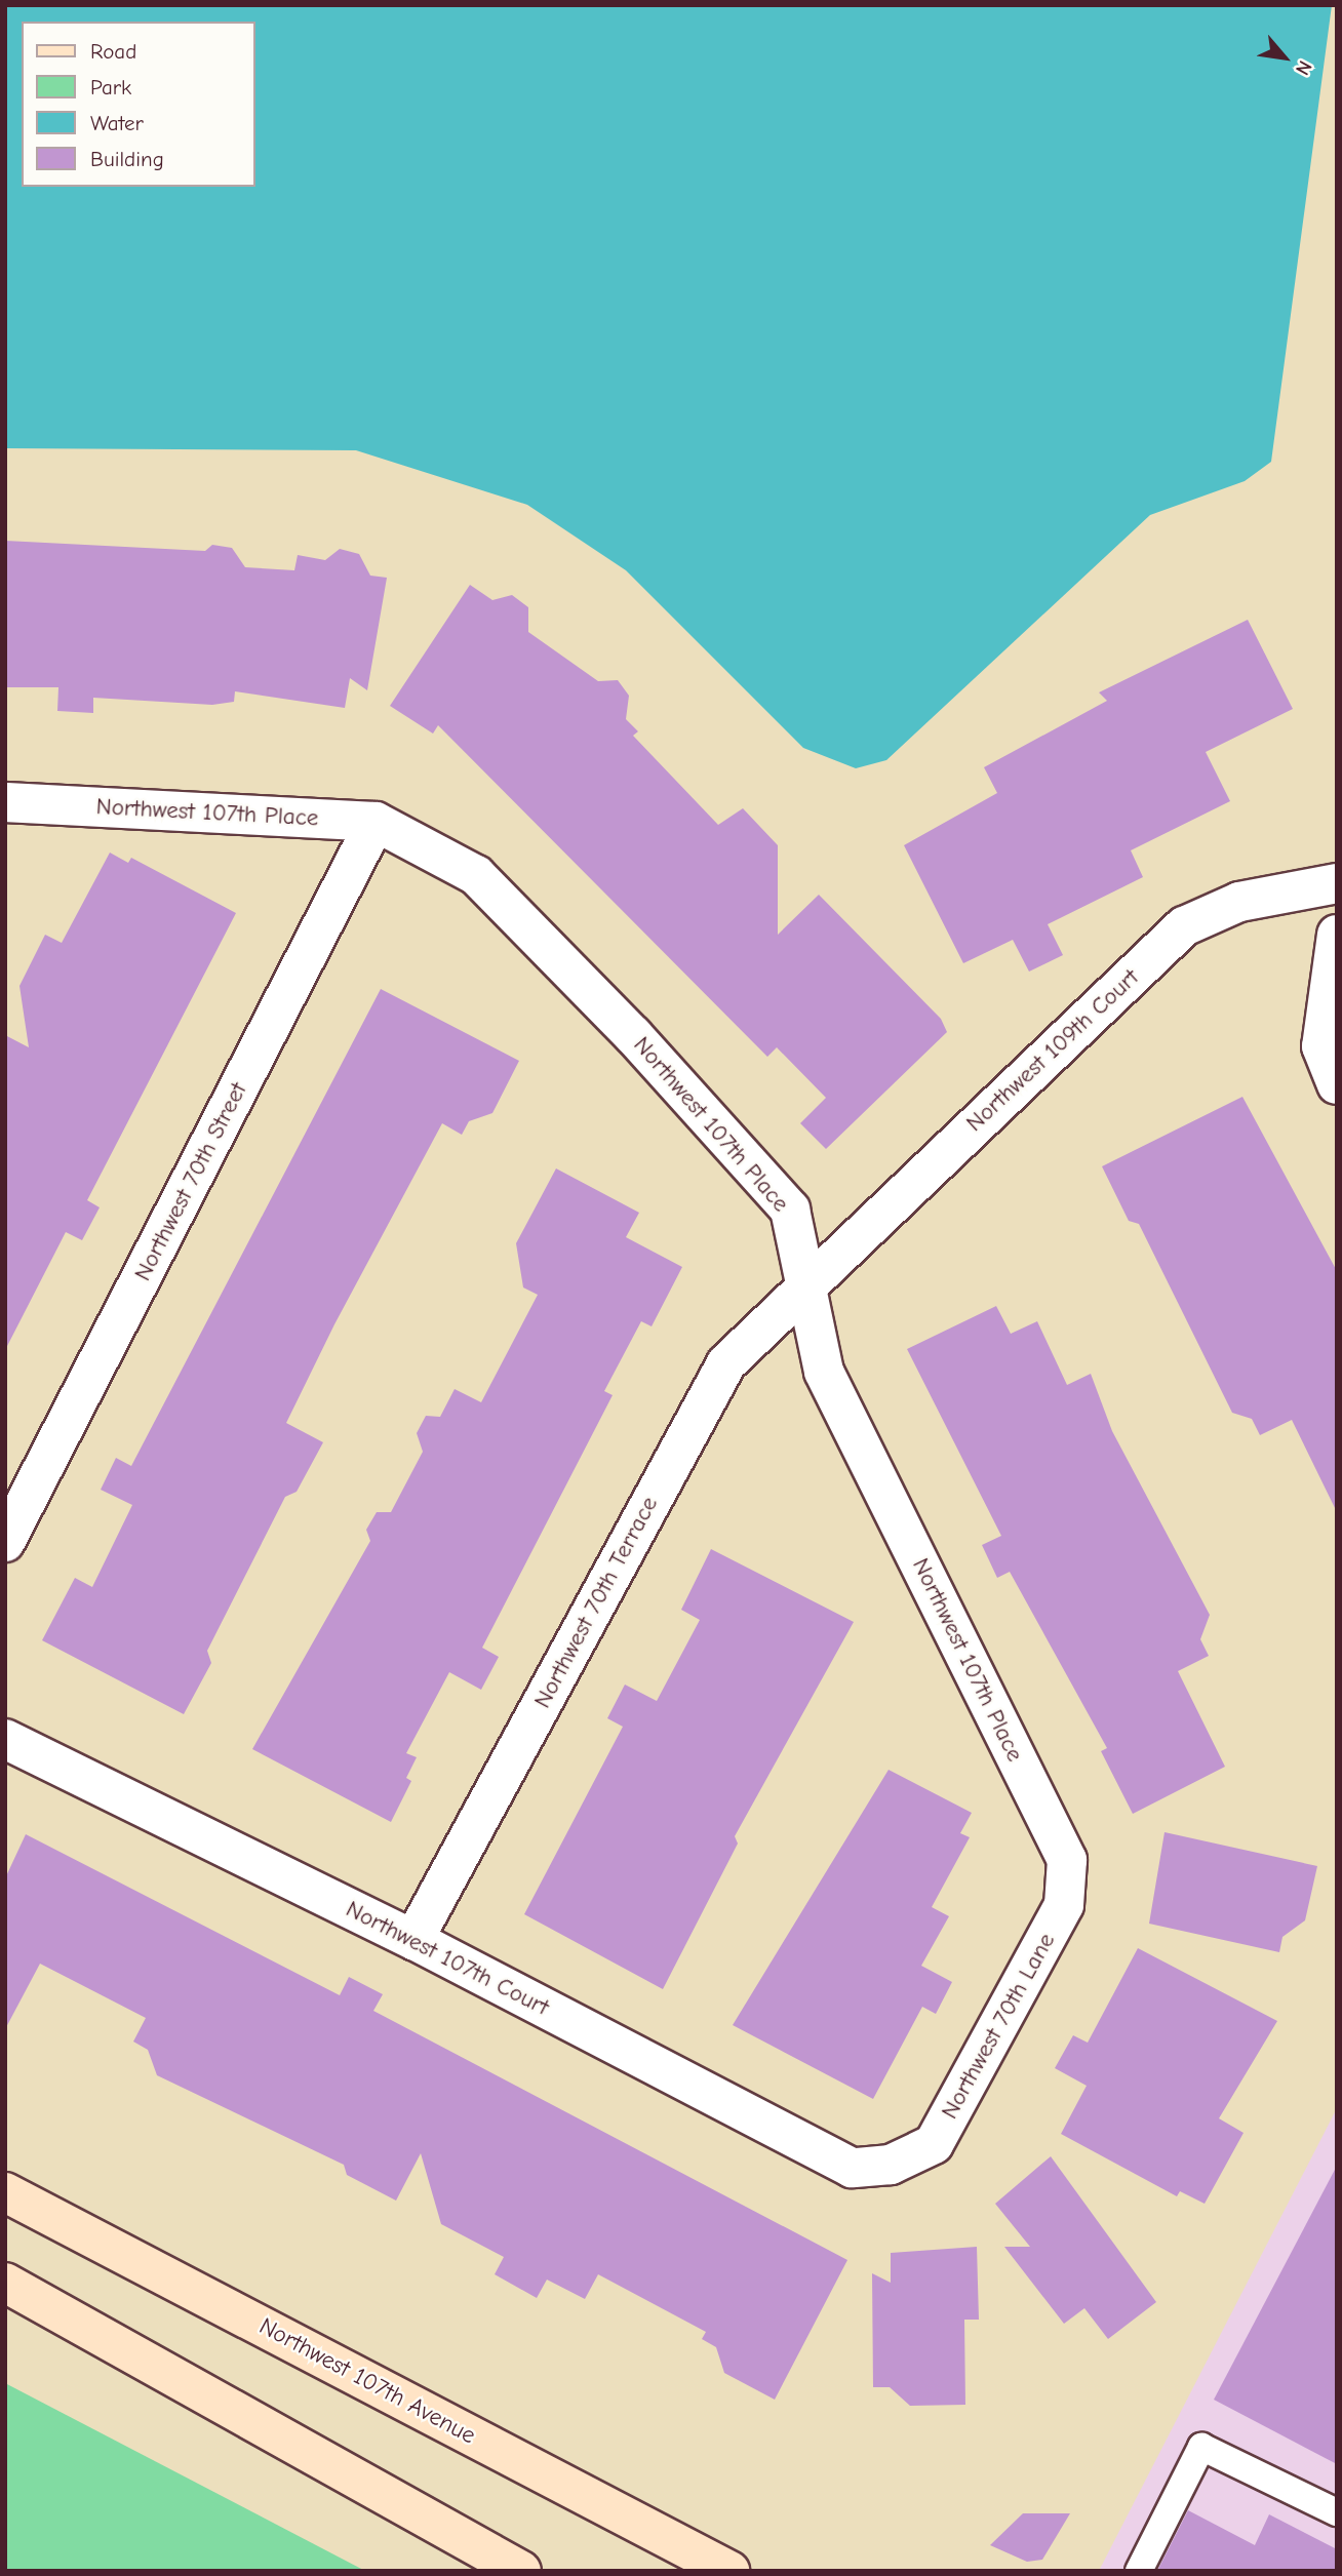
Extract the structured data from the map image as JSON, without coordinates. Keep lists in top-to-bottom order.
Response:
{
  "streets": {
    "main road": ["Northwest 107th Avenue"],
    "street": [
      "Northwest 107th Place",
      "Northwest 109th Court",
      "Northwest 70th Street",
      "Northwest 70th Terrace",
      "Northwest 107th Court",
      "Northwest 70th Lane"
    ]
  },
  "crossings": [
    ["Northwest 107th Place", "Northwest 109th Court"],
    ["Northwest 107th Place", "Northwest 70th Street"],
    ["Northwest 107th Place", "Northwest 70th Terrace"],
    ["Northwest 107th Place", "Northwest 70th Lane"],
    ["Northwest 109th Court", "Northwest 70th Terrace"],
    ["Northwest 70th Terrace", "Northwest 107th Court"],
    ["Northwest 107th Court", "Northwest 70th Lane"]
  ],
  "legend": [
    "Road",
    "Park",
    "Water",
    "Building"
  ],
  "north": "bottom right"
}
